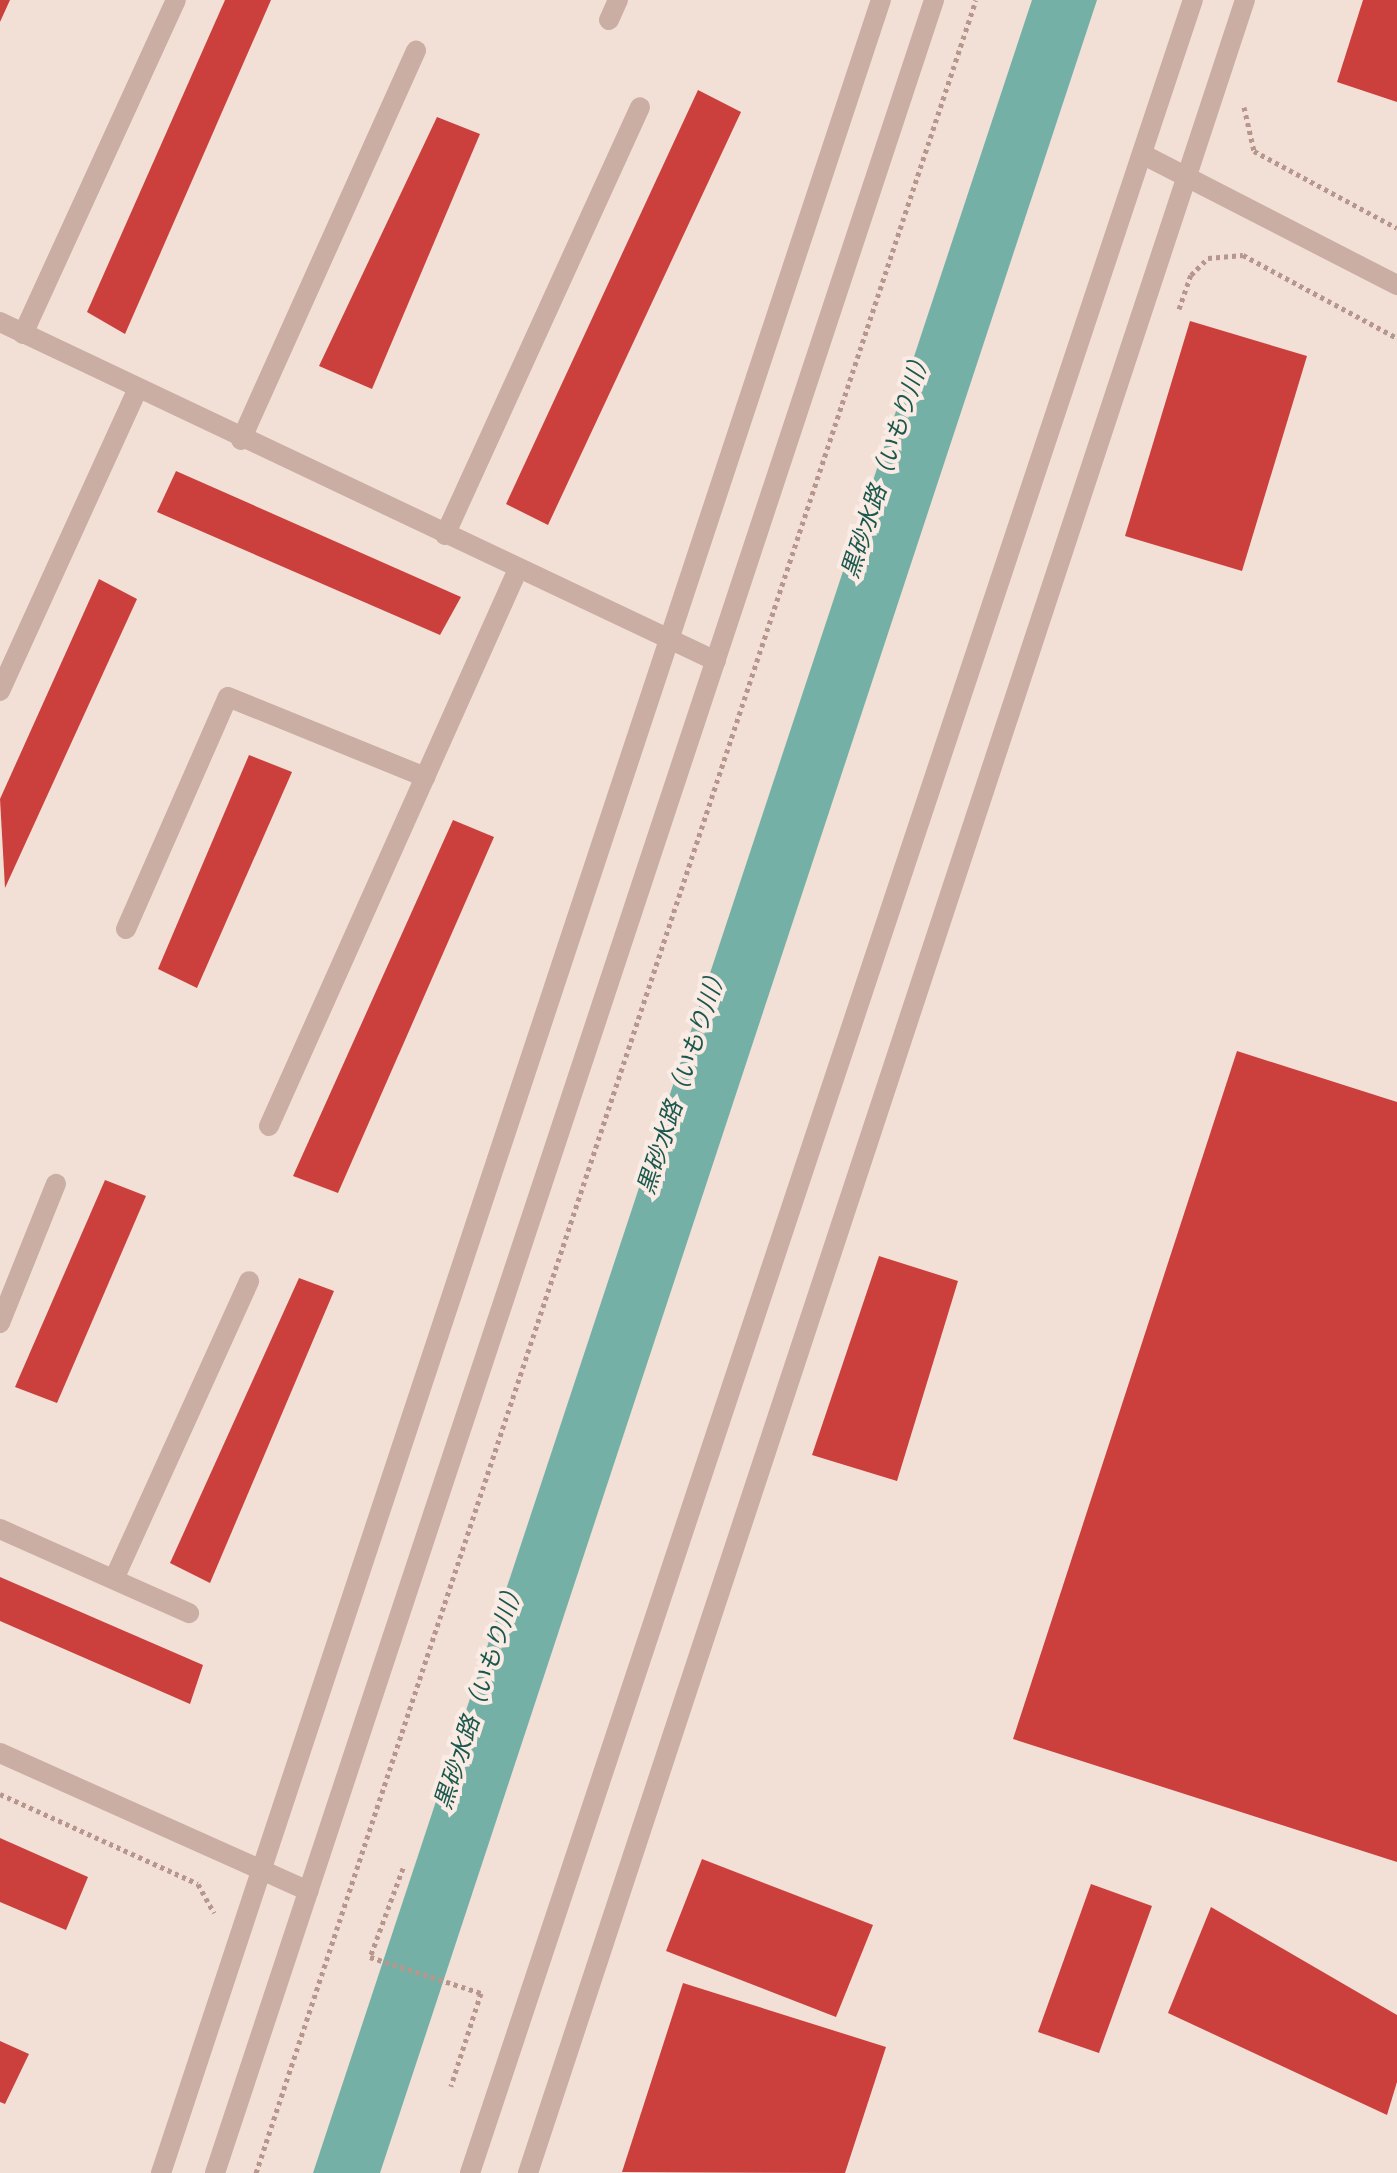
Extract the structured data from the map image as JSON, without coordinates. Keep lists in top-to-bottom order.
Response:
{
  "water": ["黒砂水路（いもり川）"]
}
